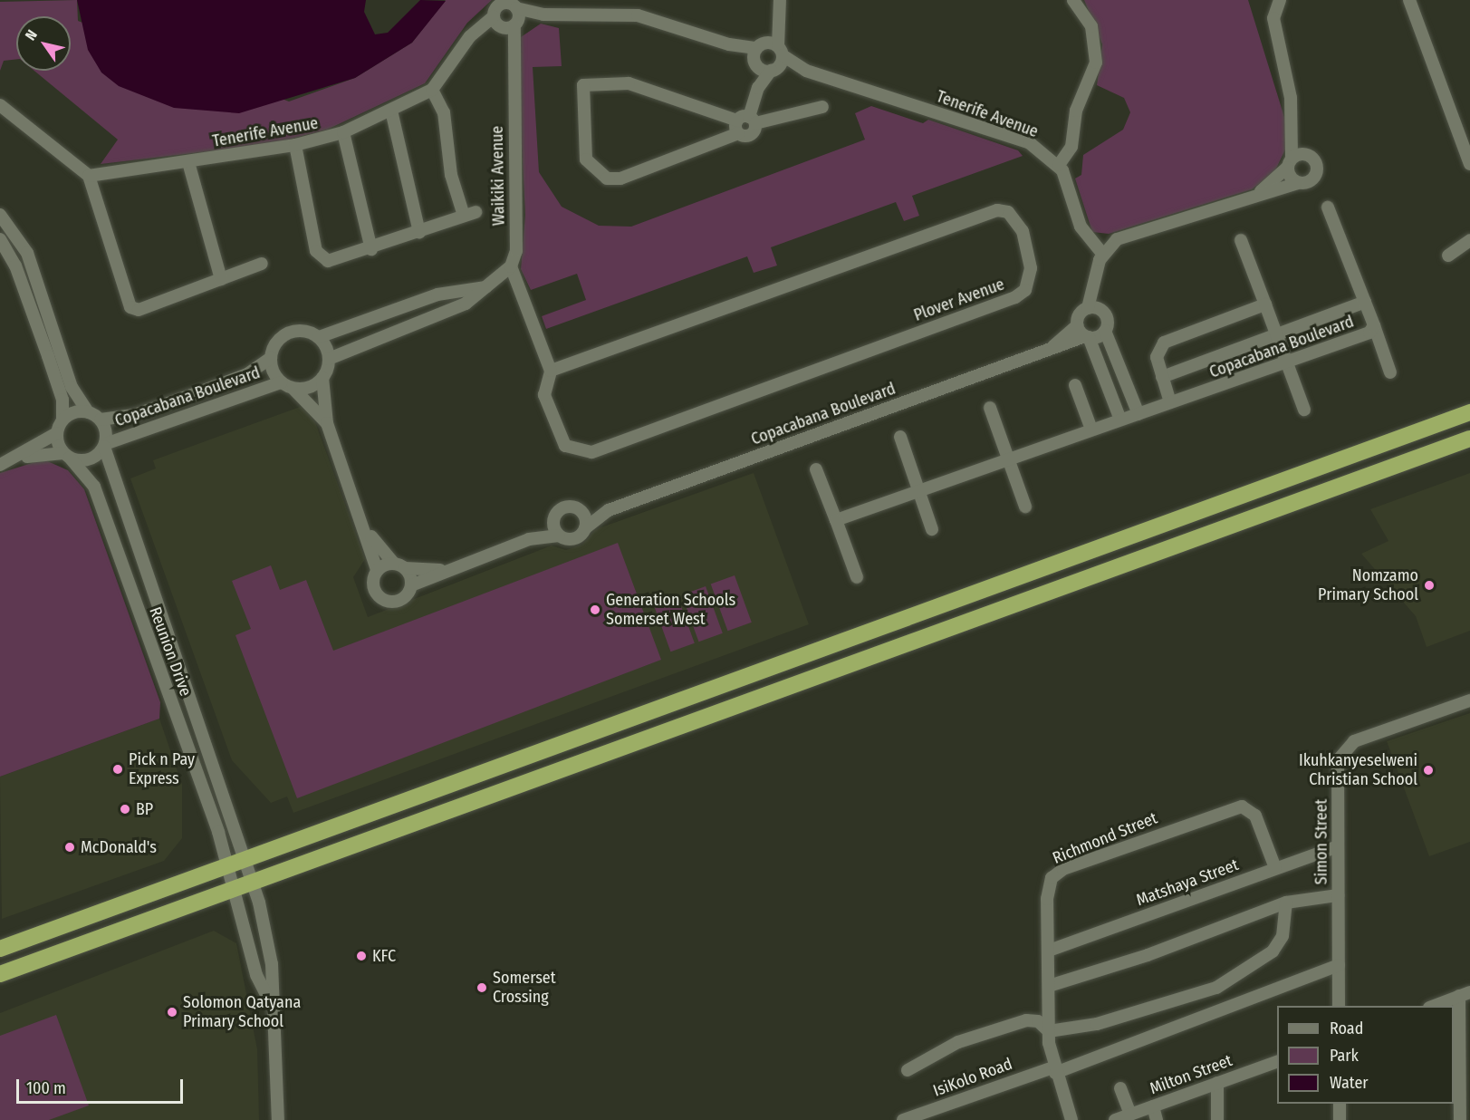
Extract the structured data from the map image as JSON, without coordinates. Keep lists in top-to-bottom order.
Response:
{
  "streets": {
    "street": [
      "Tenerife Avenue",
      "Waikiki Avenue",
      "Plover Avenue",
      "Copacabana Boulevard",
      "Reunion Drive",
      "Richmond Street",
      "Simon Street",
      "Matshaya Street",
      "Milton Street",
      "IsiKolo Road"
    ]
  },
  "crossings": [
    ["Tenerife Avenue", "Waikiki Avenue"],
    ["Copacabana Boulevard", "Reunion Drive"],
    ["Richmond Street", "Matshaya Street"],
    ["Richmond Street", "IsiKolo Road"],
    ["Simon Street", "Matshaya Street"],
    ["Simon Street", "IsiKolo Road"]
  ],
  "places": [
    "Nomzamo Primary School",
    "Generation Schools Somerset West",
    "Pick n Pay Express",
    "Ikuhkanyeselweni Christian School",
    "BP",
    "McDonald's",
    "KFC",
    "Somerset Crossing",
    "Solomon Qatyana Primary School"
  ],
  "legend": ["Road", "Park", "Water"],
  "scale_bar": "100 m",
  "north": "top left"
}
